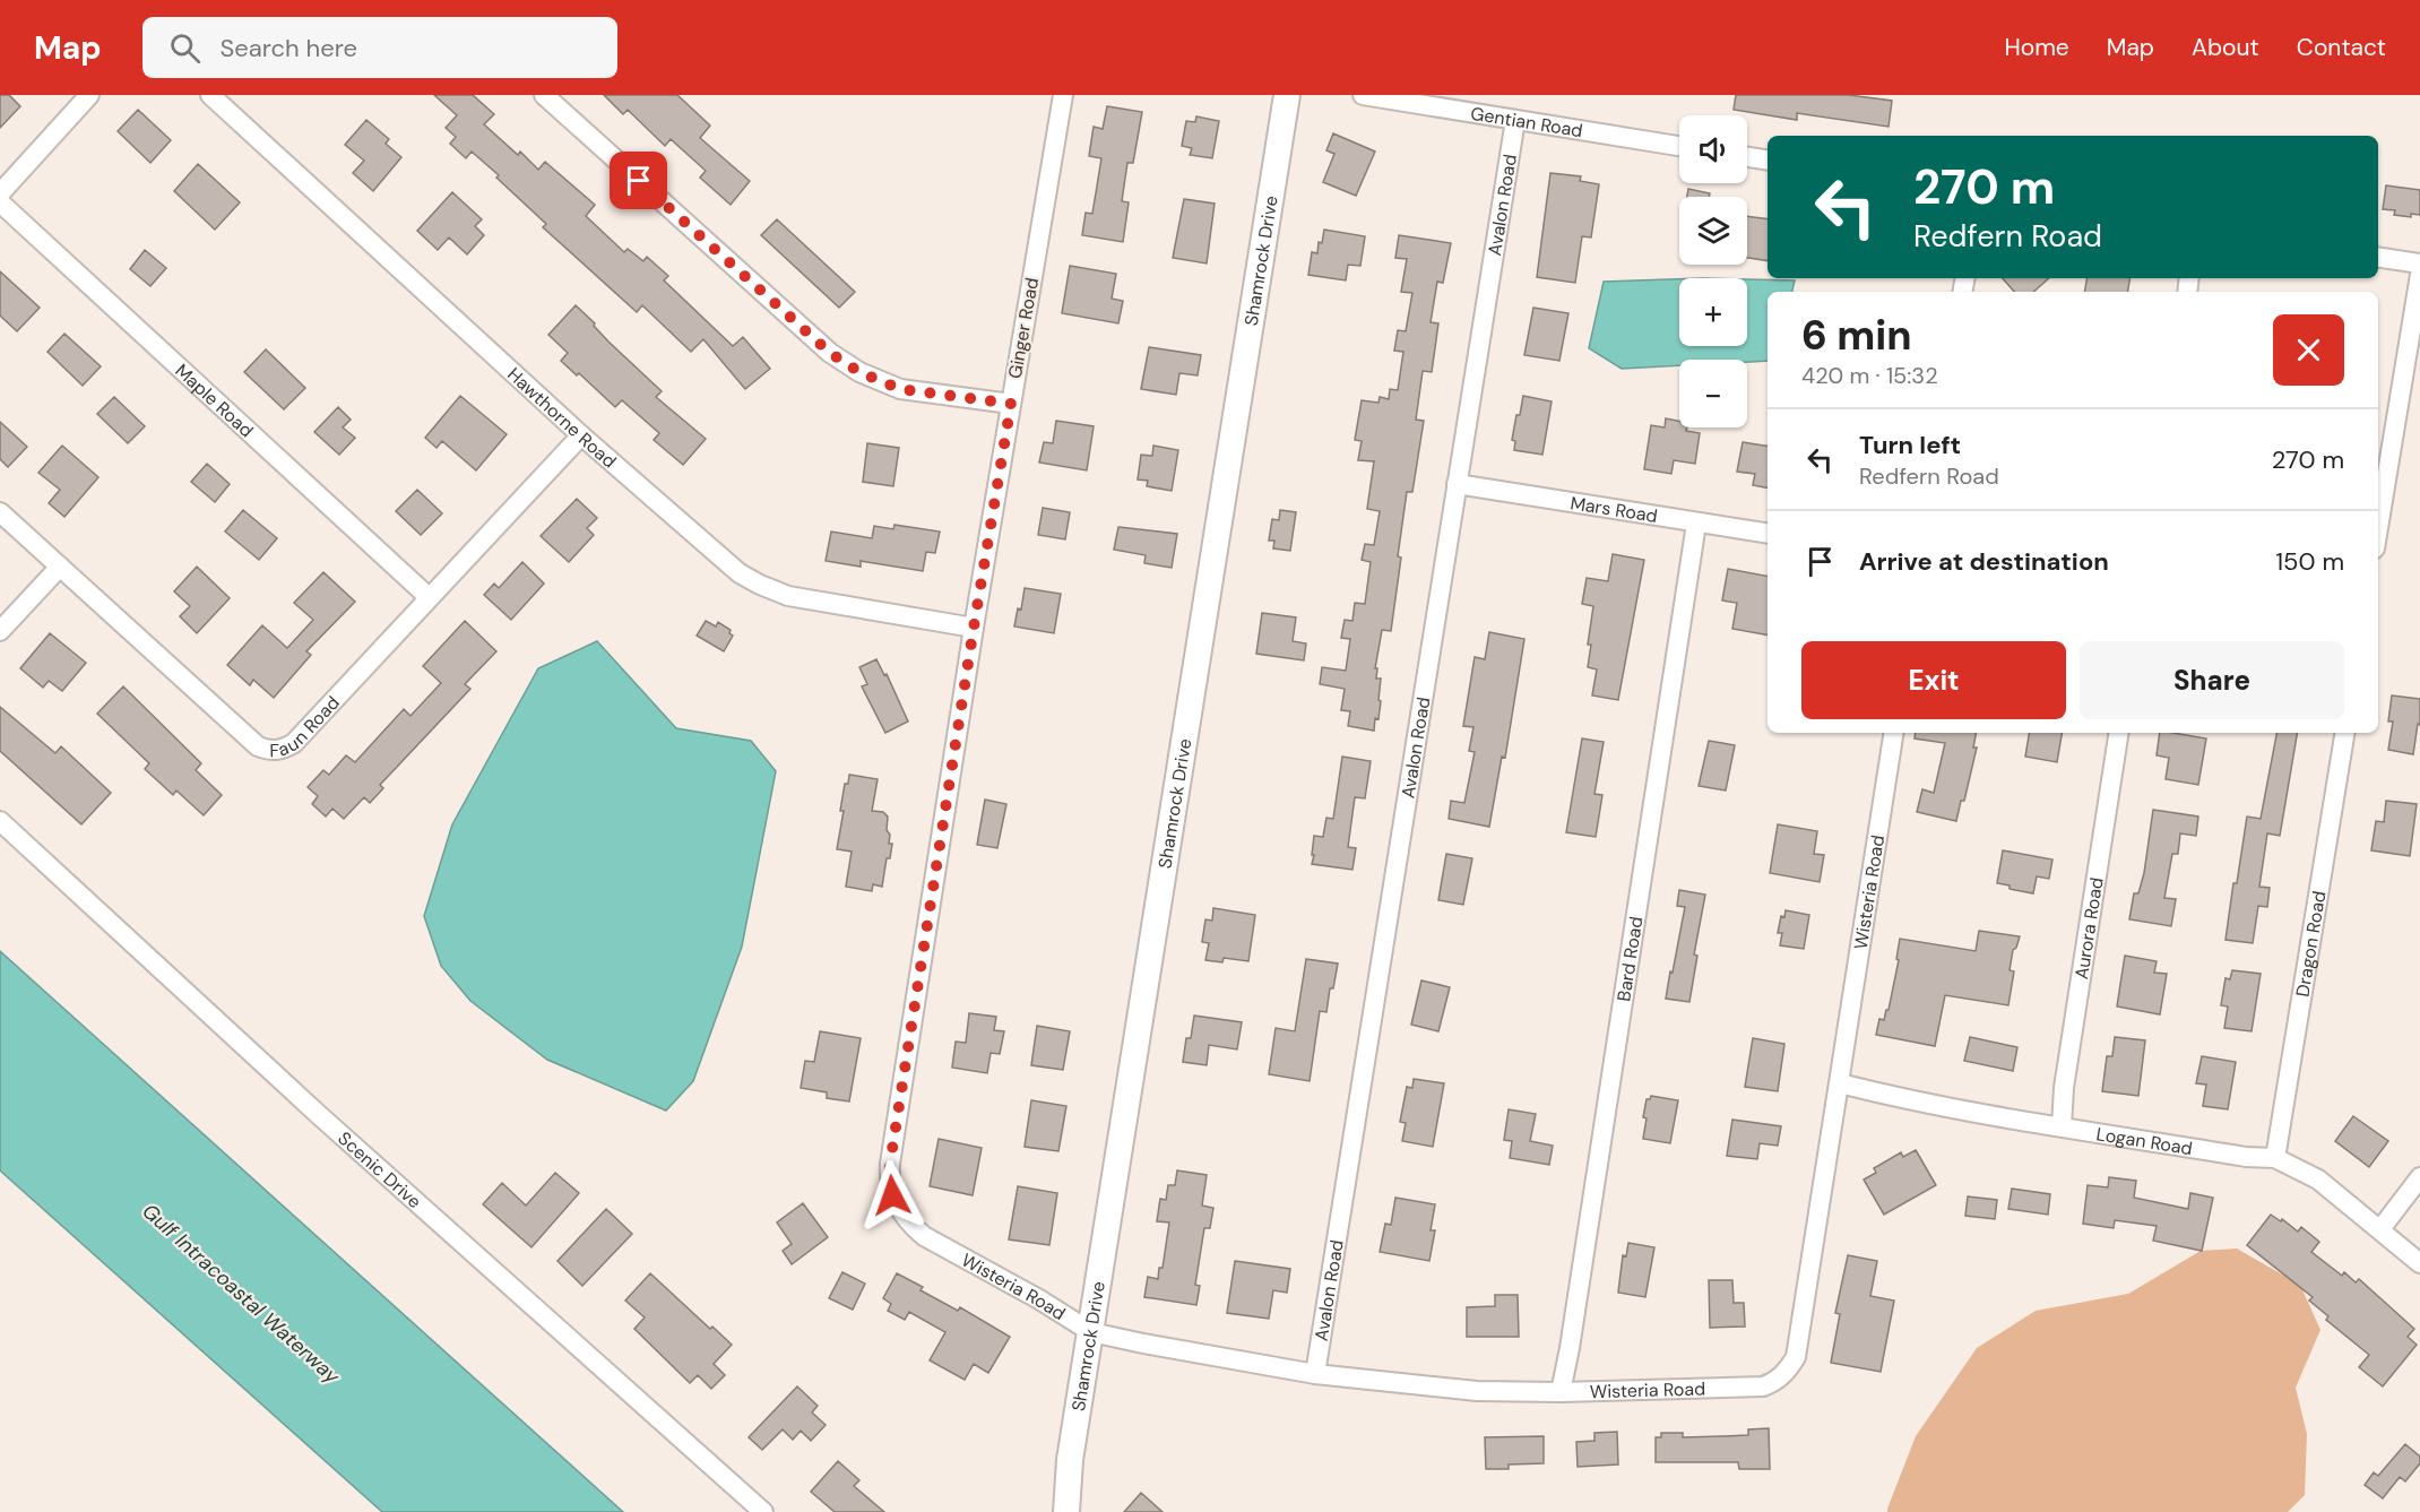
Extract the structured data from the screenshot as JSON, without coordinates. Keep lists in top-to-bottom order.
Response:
{
  "streets": {
    "street": [
      "Gentian Road",
      "Avalon Road",
      "Shamrock Drive",
      "Ginger Road",
      "Maple Road",
      "Hawthorne Road",
      "Mars Road",
      "Faun Road",
      "Wisteria Road",
      "Aurora Road",
      "Dragon Road",
      "Bard Road",
      "Logan Road",
      "Scenic Drive"
    ]
  },
  "crossings": [
    ["Gentian Road", "Avalon Road"],
    ["Avalon Road", "Mars Road"],
    ["Avalon Road", "Wisteria Road"],
    ["Shamrock Drive", "Wisteria Road"],
    ["Ginger Road", "Hawthorne Road"],
    ["Ginger Road", "Wisteria Road"],
    ["Maple Road", "Faun Road"],
    ["Hawthorne Road", "Faun Road"],
    ["Mars Road", "Bard Road"],
    ["Wisteria Road", "Bard Road"],
    ["Wisteria Road", "Logan Road"],
    ["Aurora Road", "Logan Road"],
    ["Dragon Road", "Logan Road"]
  ],
  "water": ["Gulf Intracoastal Waterway"],
  "page": {
    "header": "Map",
    "search": "Search here",
    "nav": [
      "Home",
      "Map",
      "About",
      "Contact"
    ],
    "map_buttons": ["+", "−"],
    "turn": ["270 m", "Redfern Road"],
    "heading": ["6 min", "420 m · 15:32"],
    "list": [
      {
        "name": "Turn left",
        "note": "Redfern Road",
        "value": "270 m"
      },
      {
        "name": "Arrive at destination",
        "value": "150 m"
      }
    ],
    "buttons": ["Exit", "Share"]
  }
}
